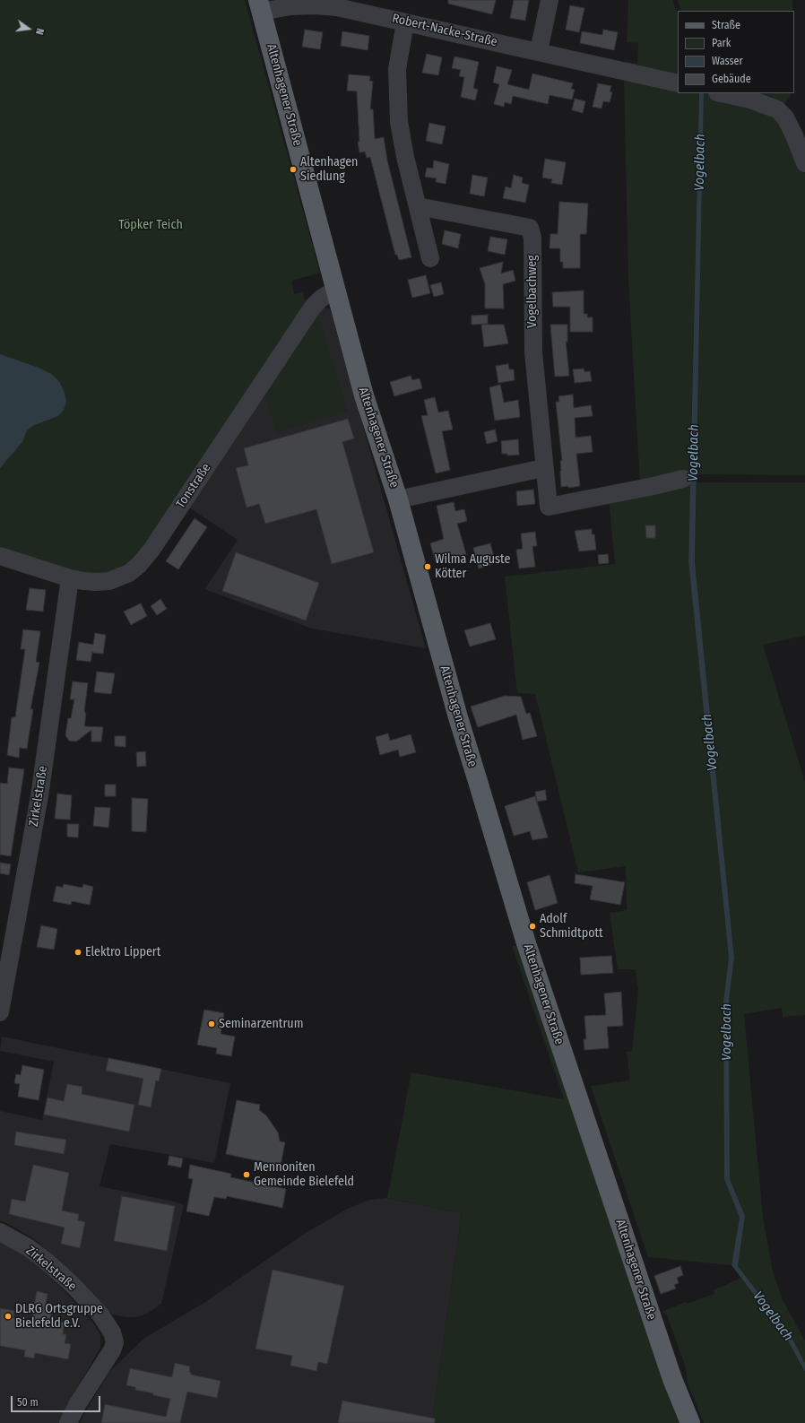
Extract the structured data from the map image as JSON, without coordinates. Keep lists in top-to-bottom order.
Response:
{
  "streets": {
    "main road": ["Altenhagener Straße"],
    "street": [
      "Robert-Nacke-Straße",
      "Vogelbachweg",
      "Tonstraße",
      "Zirkelstraße"
    ]
  },
  "crossings": [
    ["Robert-Nacke-Straße", "Altenhagener Straße"],
    ["Altenhagener Straße", "Tonstraße"],
    ["Tonstraße", "Zirkelstraße"]
  ],
  "water": ["Vogelbach"],
  "parks": ["Töpker Teich"],
  "places": [
    "Altenhagen Siedlung",
    "Wilma Auguste Kötter",
    "Adolf Schmidtpott",
    "Elektro Lippert",
    "Seminarzentrum",
    "Mennoniten Gemeinde Bielefeld",
    "DLRG Ortsgruppe Bielefeld e.V."
  ],
  "legend": [
    "Straße",
    "Park",
    "Wasser",
    "Gebäude"
  ],
  "scale_bar": "50 m",
  "north": "right"
}
